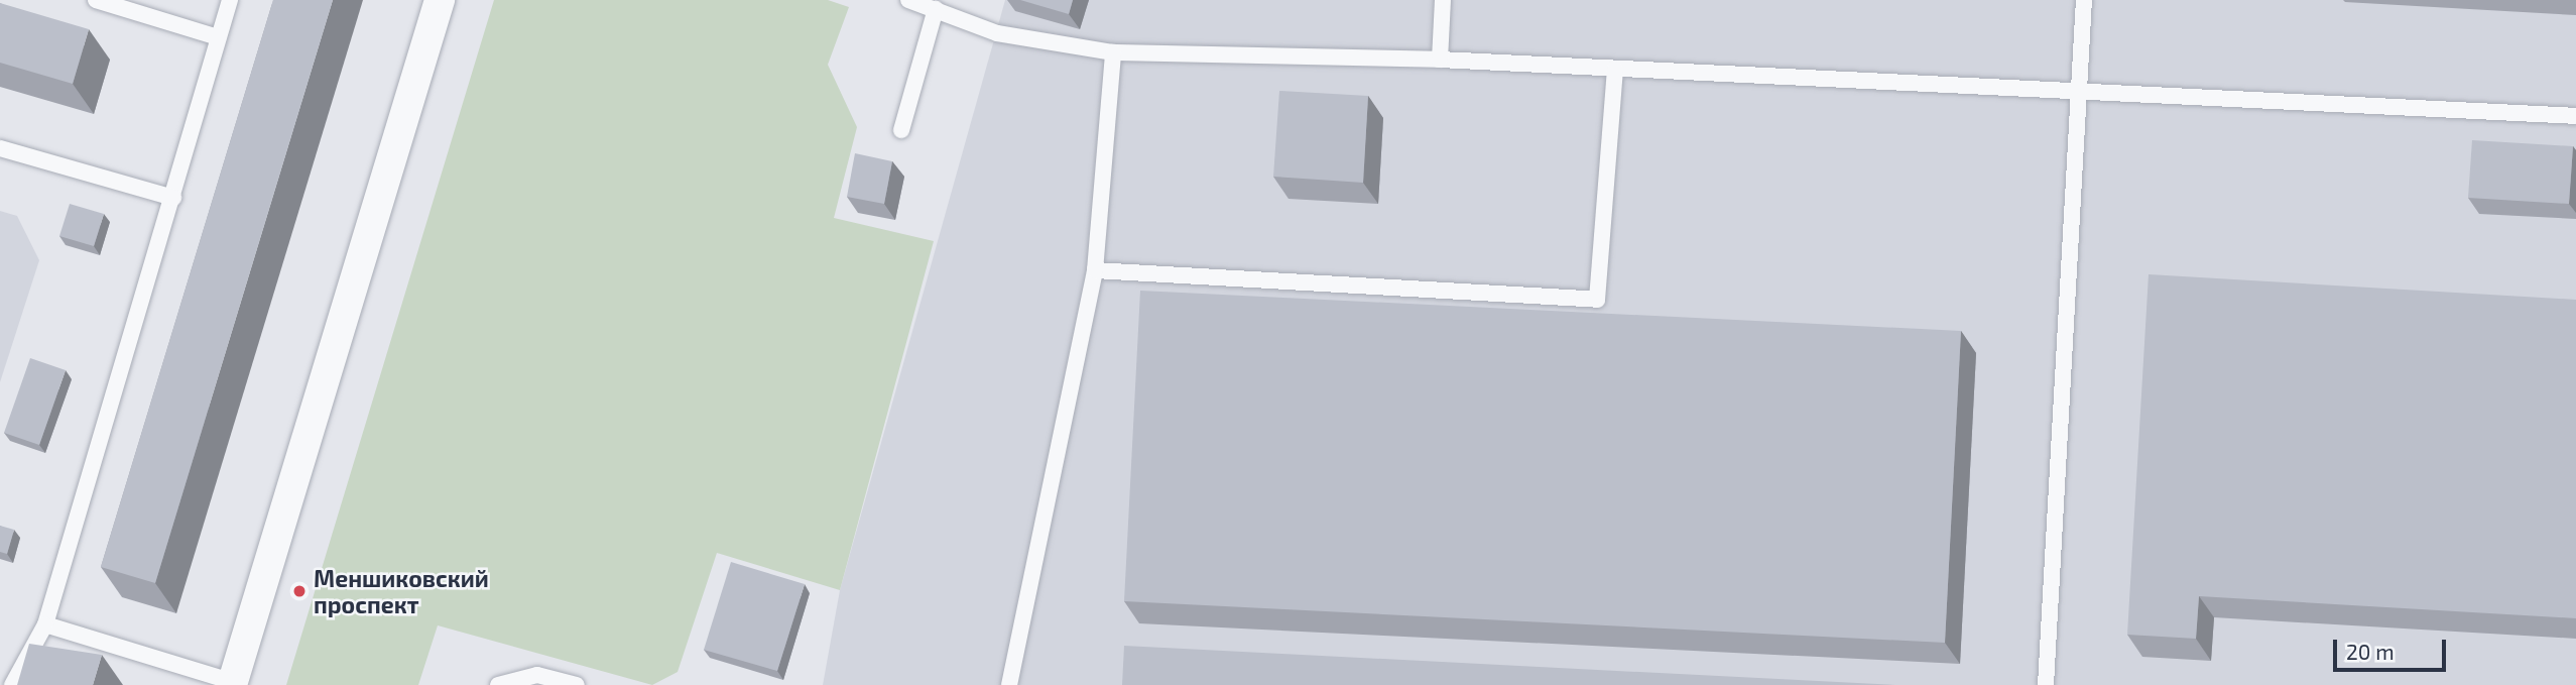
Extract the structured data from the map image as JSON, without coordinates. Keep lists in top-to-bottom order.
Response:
{
  "places": ["Меншиковский проспект"],
  "scale_bar": "20 m"
}
